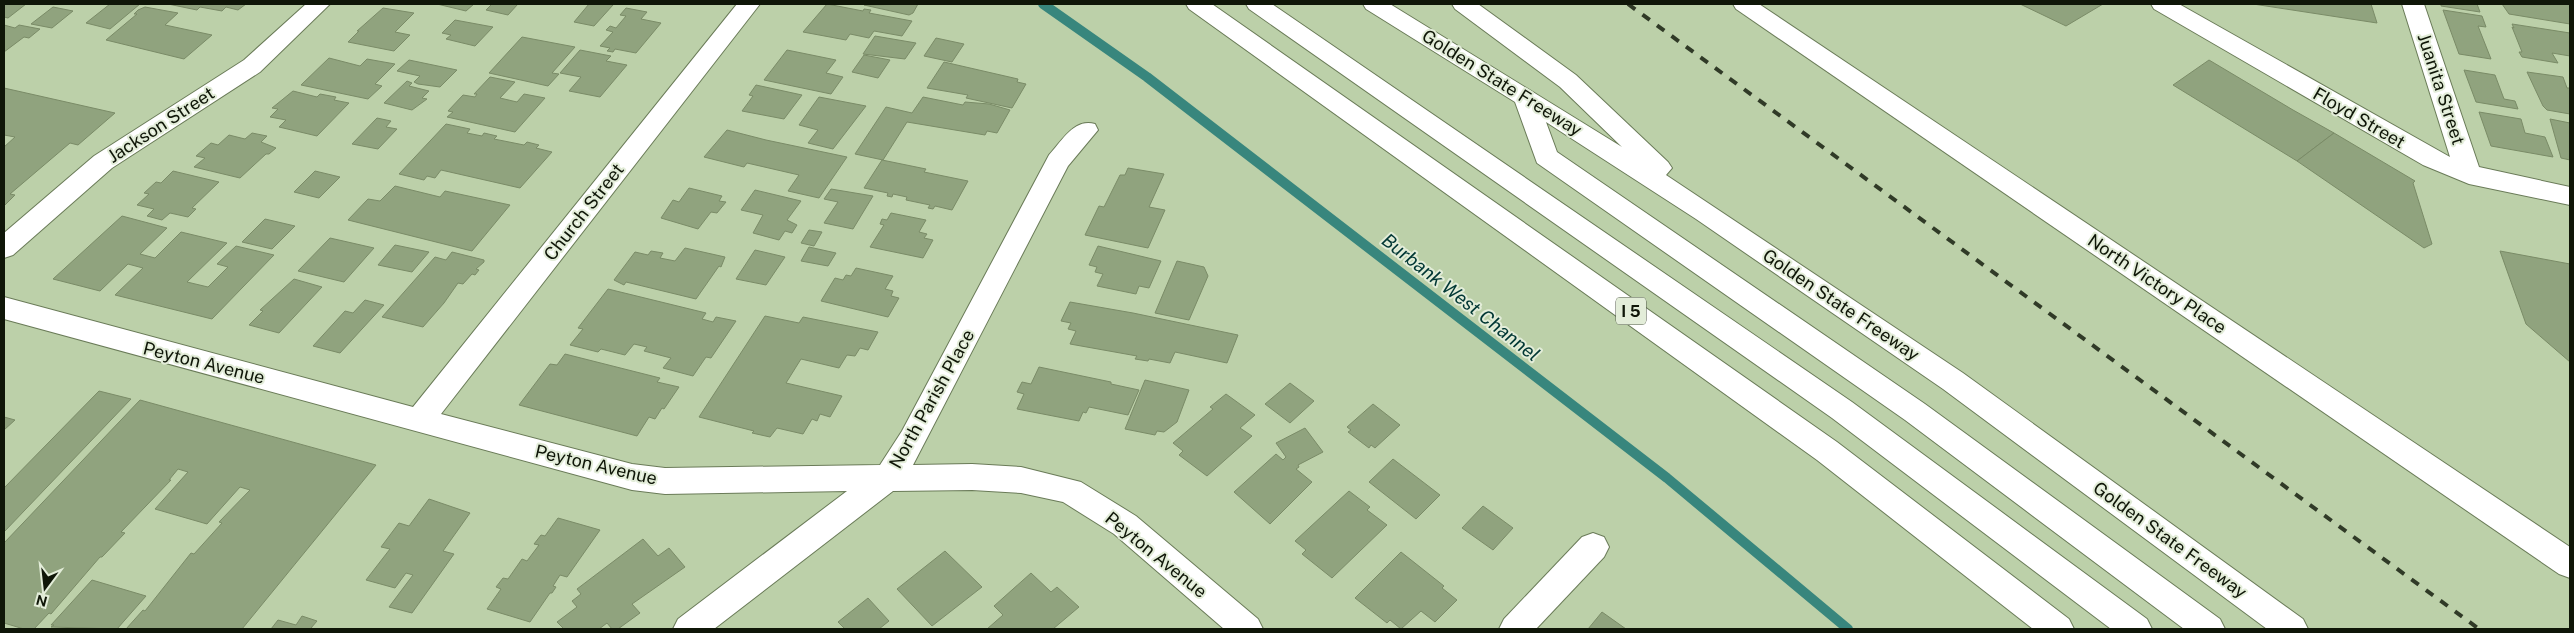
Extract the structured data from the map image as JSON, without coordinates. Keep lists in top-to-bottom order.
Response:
{
  "streets": {
    "main road": [
      "Golden State Freeway",
      "Juanita Street",
      "Floyd Street",
      "Jackson Street",
      "Church Street",
      "North Victory Place",
      "I 5",
      "Peyton Avenue",
      "North Parish Place"
    ]
  },
  "crossings": [
    ["Juanita Street", "Floyd Street"],
    ["Church Street", "Peyton Avenue"],
    ["Peyton Avenue", "North Parish Place"]
  ],
  "water": ["Burbank West Channel"],
  "north": "bottom"
}
